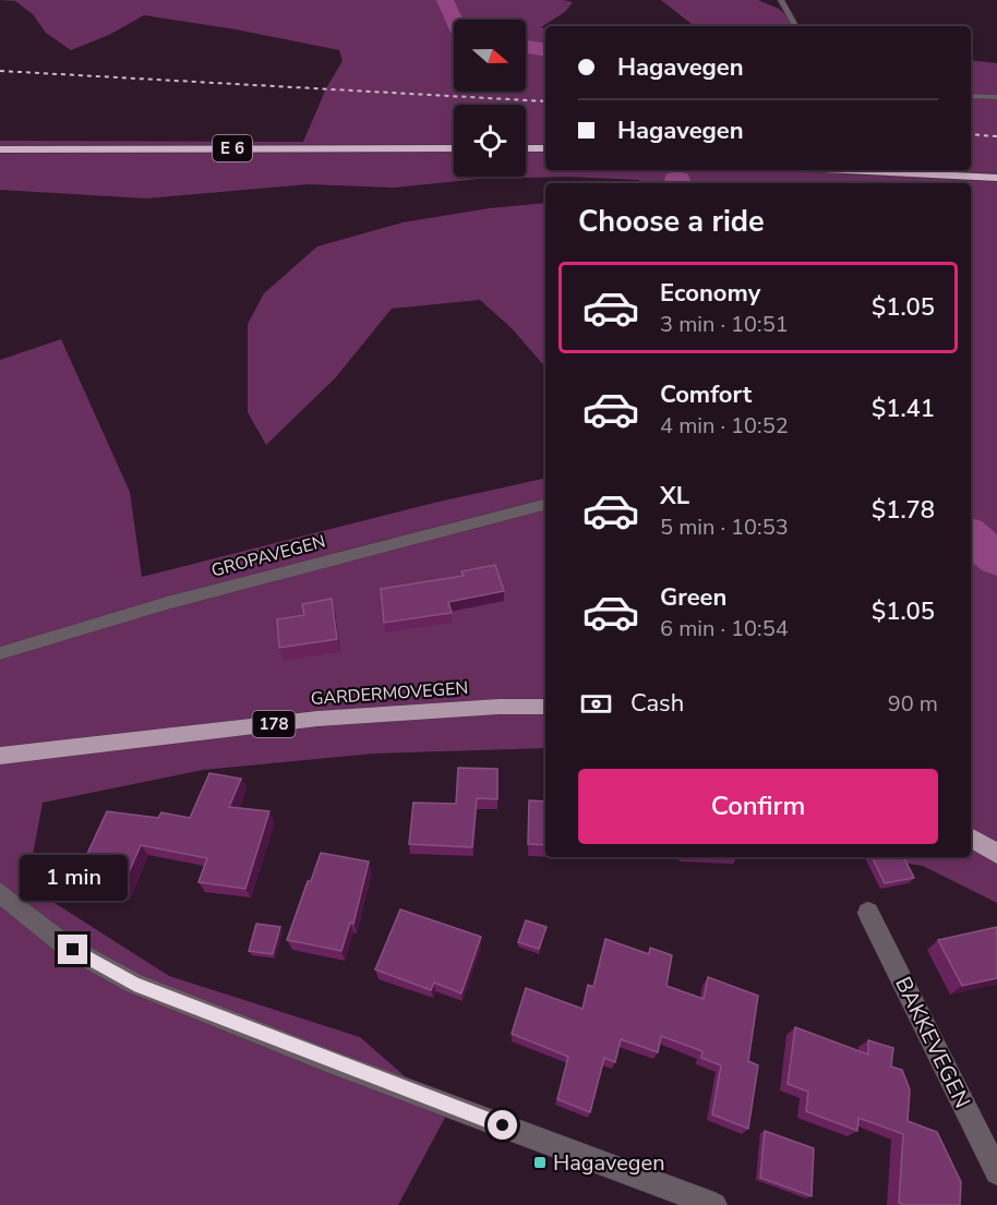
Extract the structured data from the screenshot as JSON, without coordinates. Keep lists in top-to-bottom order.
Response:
{
  "streets": {
    "highway": ["E 6"],
    "main road": ["GARDERMOVEGEN", "178"],
    "street": ["GROPAVEGEN", "BAKKEVEGEN"]
  },
  "places": {
    "transit": ["Hagavegen"]
  },
  "north": "right",
  "page": {
    "banner": ["Hagavegen", "Hagavegen"],
    "heading": "Choose a ride",
    "list": [
      {
        "name": "Economy",
        "note": "3 min · 10:51",
        "value": "$1.05"
      },
      {
        "name": "Comfort",
        "note": "4 min · 10:52",
        "value": "$1.41"
      },
      {
        "name": "XL",
        "note": "5 min · 10:53",
        "value": "$1.78"
      },
      {
        "name": "Green",
        "note": "6 min · 10:54",
        "value": "$1.05"
      }
    ],
    "pay": ["Cash", "90 m"],
    "buttons": "Confirm",
    "bubble": "1 min"
  }
}
